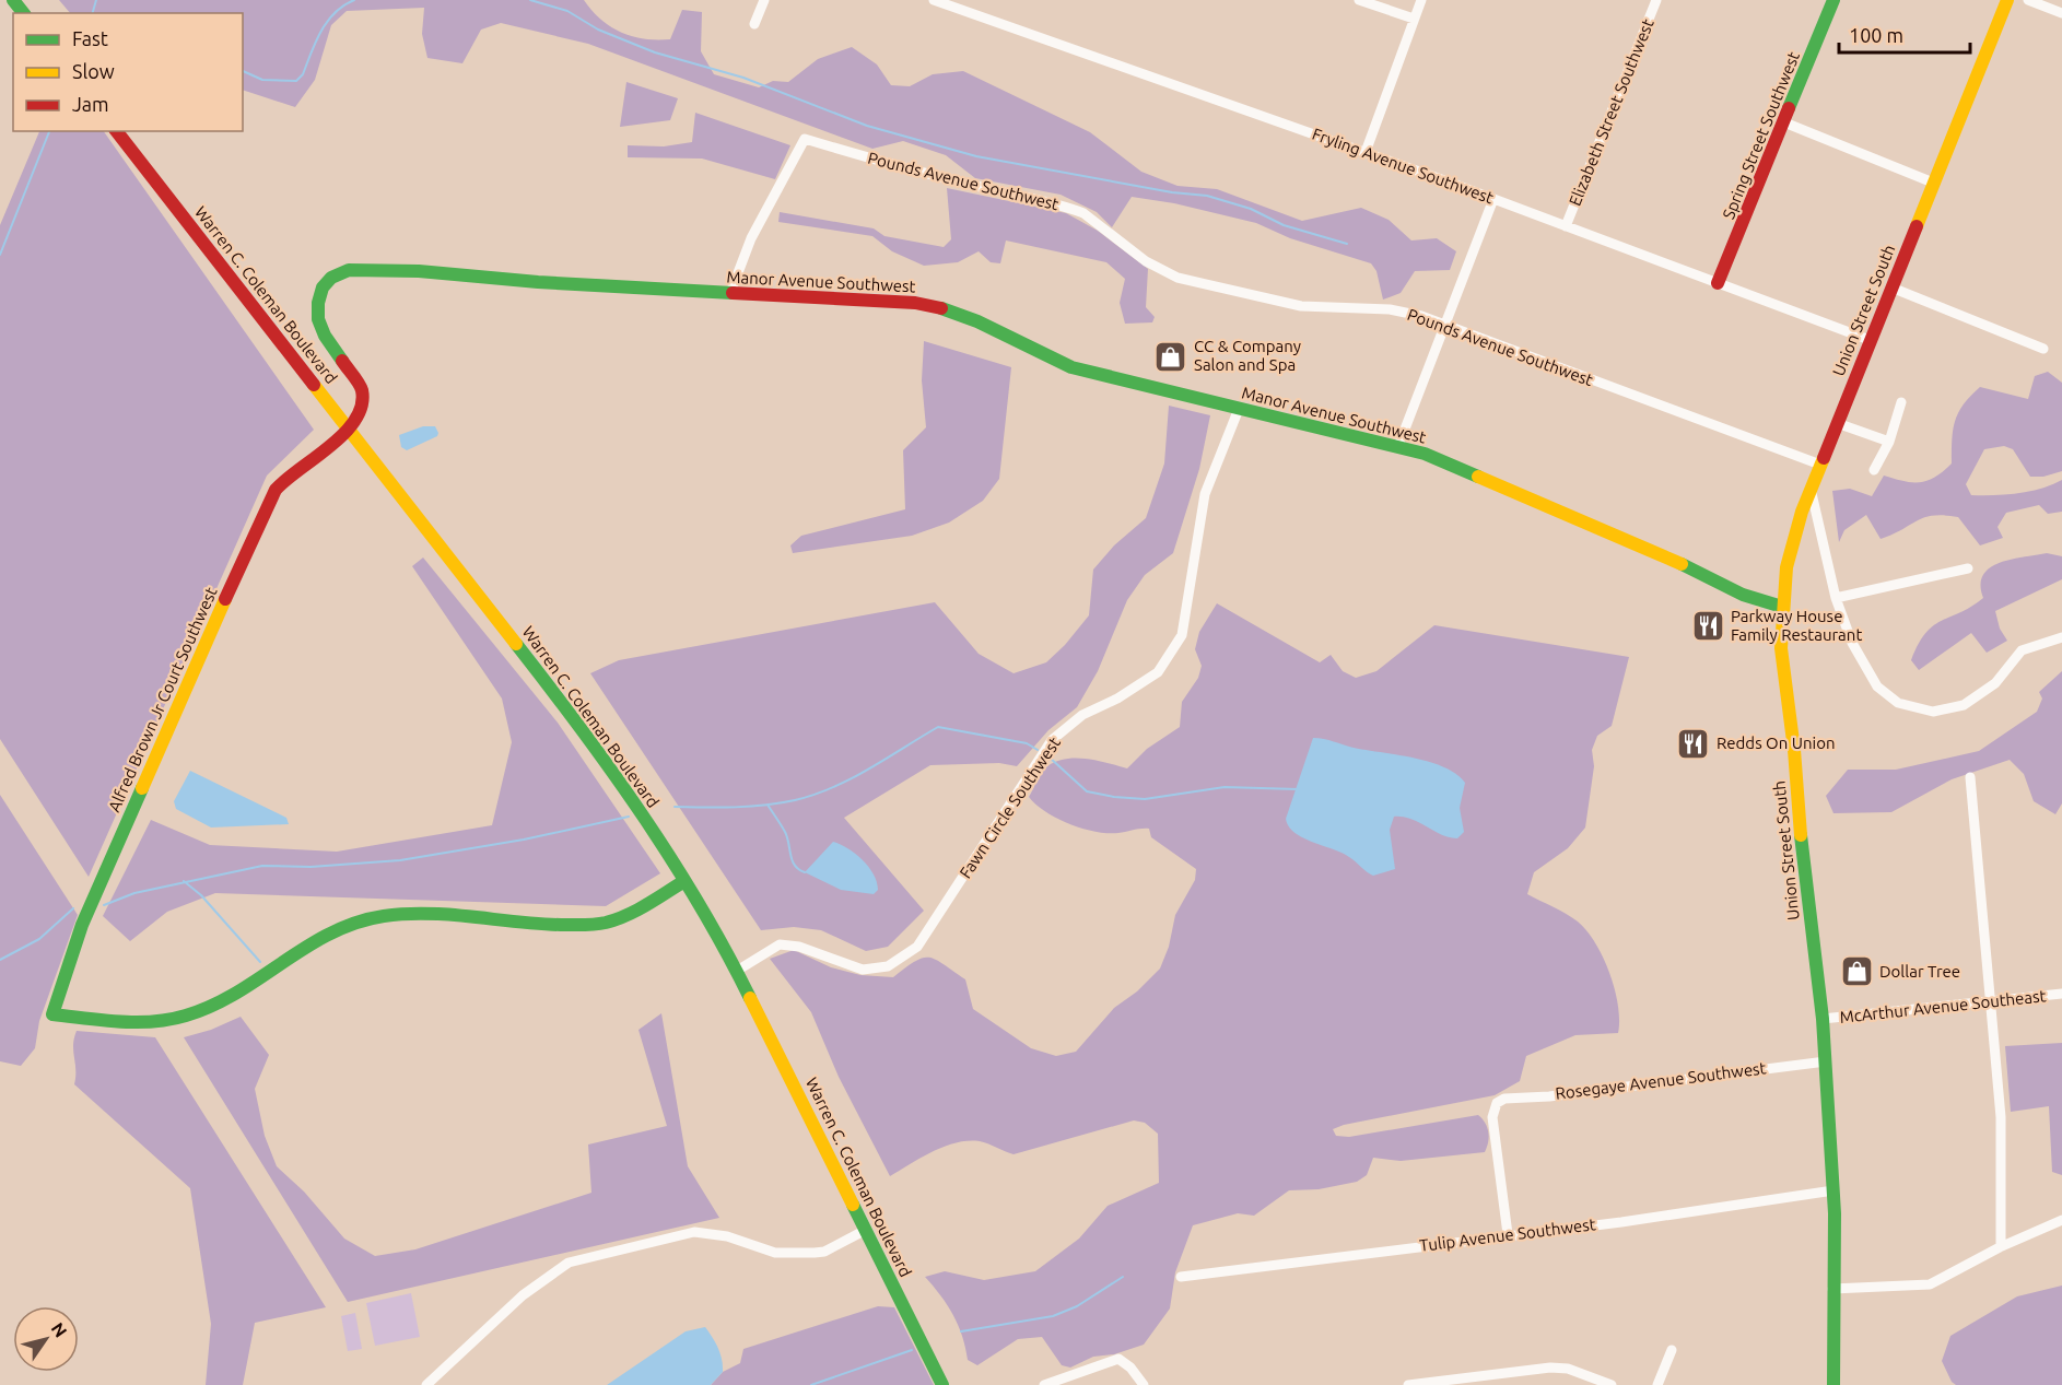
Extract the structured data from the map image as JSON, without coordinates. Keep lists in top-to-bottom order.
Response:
{
  "streets": {
    "main road": [
      "Spring Street Southwest",
      "Manor Avenue Southwest",
      "Warren C. Coleman Boulevard",
      "Union Street South",
      "Alfred Brown Jr Court Southwest"
    ],
    "street": [
      "Elizabeth Street Southwest",
      "Fryling Avenue Southwest",
      "Pounds Avenue Southwest",
      "Fawn Circle Southwest",
      "McArthur Avenue Southeast",
      "Rosegaye Avenue Southwest",
      "Tulip Avenue Southwest"
    ]
  },
  "crossings": [
    ["Elizabeth Street Southwest", "Fryling Avenue Southwest"],
    ["Spring Street Southwest", "Fryling Avenue Southwest"],
    ["Fryling Avenue Southwest", "Union Street South"],
    ["Pounds Avenue Southwest", "Manor Avenue Southwest"],
    ["Pounds Avenue Southwest", "Union Street South"],
    ["Manor Avenue Southwest", "Warren C. Coleman Boulevard"],
    ["Manor Avenue Southwest", "Union Street South"],
    ["Manor Avenue Southwest", "Alfred Brown Jr Court Southwest"],
    ["Manor Avenue Southwest", "Fawn Circle Southwest"],
    ["Warren C. Coleman Boulevard", "Alfred Brown Jr Court Southwest"],
    ["Warren C. Coleman Boulevard", "Fawn Circle Southwest"],
    ["Union Street South", "McArthur Avenue Southeast"],
    ["Union Street South", "Rosegaye Avenue Southwest"],
    ["Union Street South", "Tulip Avenue Southwest"],
    ["Rosegaye Avenue Southwest", "Tulip Avenue Southwest"]
  ],
  "places": {
    "shop": ["CC & Company Salon and Spa", "Dollar Tree"],
    "restaurant": ["Parkway House Family Restaurant", "Redds On Union"]
  },
  "legend": ["Fast", "Slow", "Jam"],
  "scale_bar": "100 m",
  "north": "top right"
}
